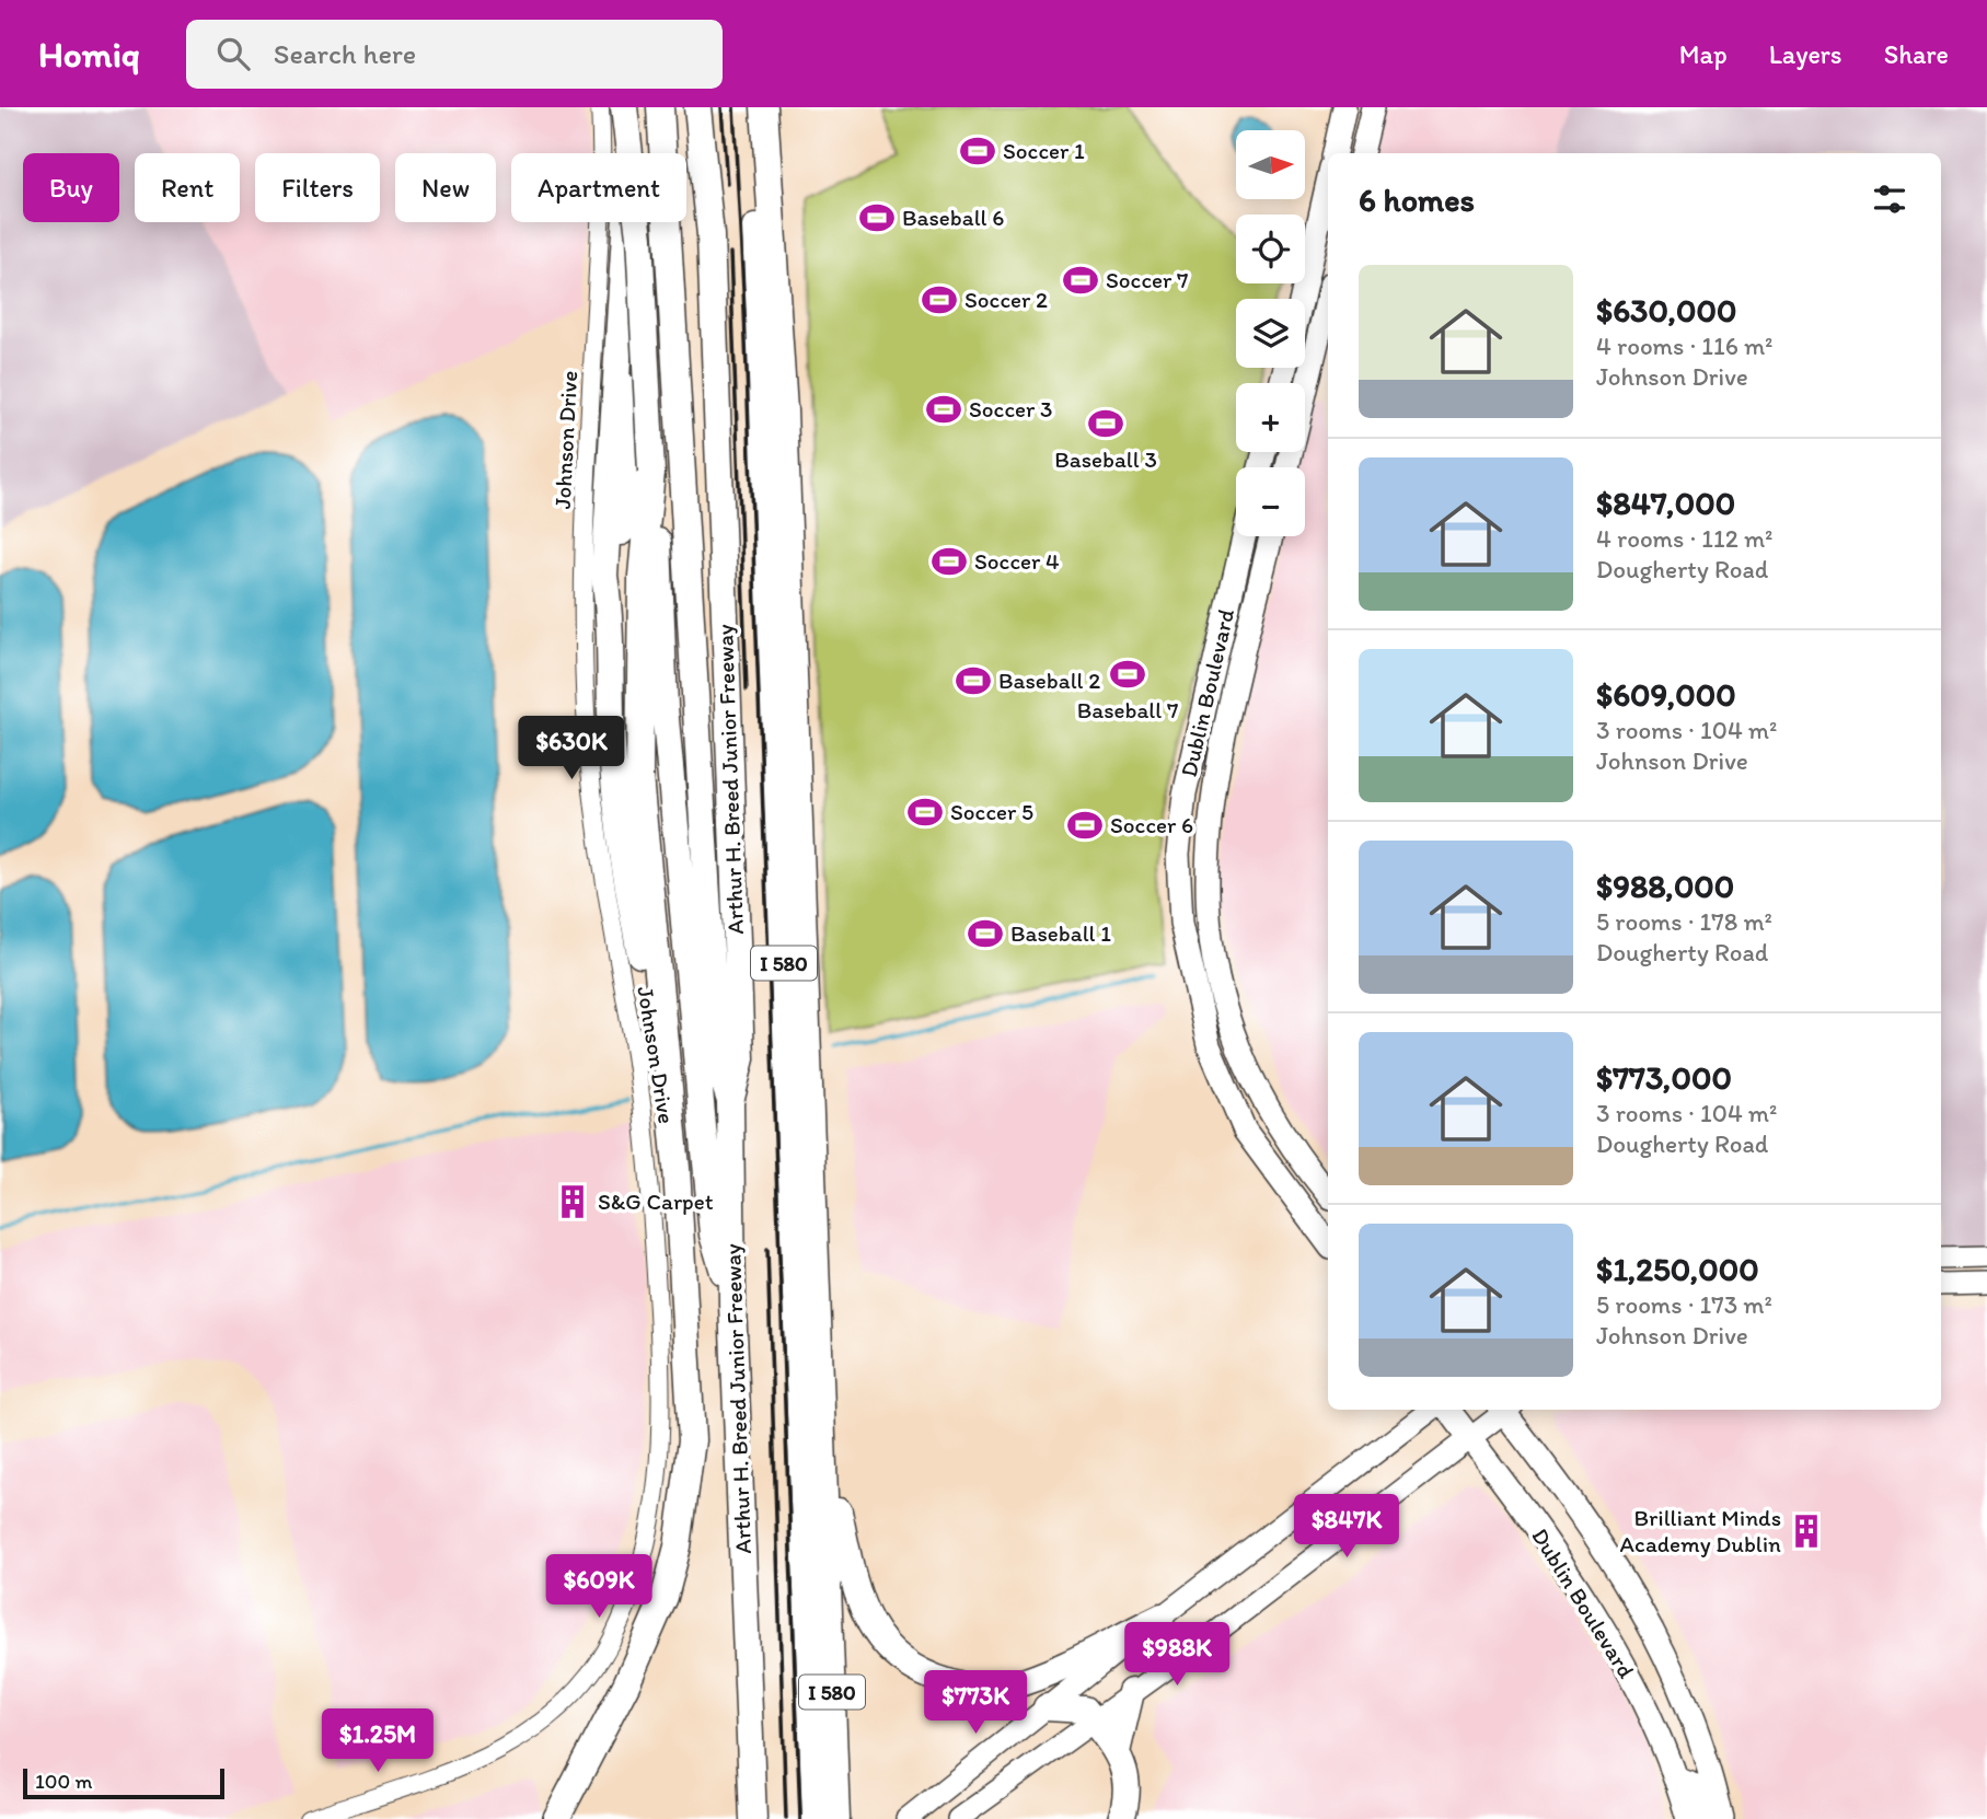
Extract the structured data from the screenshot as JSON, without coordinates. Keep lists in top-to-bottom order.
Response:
{
  "streets": {
    "highway": ["Arthur H. Breed Junior Freeway", "I 580"],
    "main road": ["Dublin Boulevard"],
    "street": ["Johnson Drive"]
  },
  "places": {
    "sports": [
      "Soccer 1",
      "Baseball 6",
      "Soccer 7",
      "Soccer 2",
      "Soccer 3",
      "Baseball 3",
      "Soccer 4",
      "Baseball 7",
      "Baseball 2",
      "Soccer 5",
      "Soccer 6",
      "Baseball 1"
    ],
    "building": ["S&G Carpet", "Brilliant Minds Academy Dublin"]
  },
  "scale_bar": "100 m",
  "north": "right",
  "page": {
    "header": "Homiq",
    "search": "Search here",
    "nav": ["Map", "Layers", "Share"],
    "map_buttons": ["+", "−"],
    "chip": [
      "Buy",
      "Rent",
      "Filters",
      "New",
      "Apartment"
    ],
    "heading": "6 homes",
    "list": [
      {
        "name": "$630,000",
        "note": "4 rooms · 116 m² · Johnson Drive"
      },
      {
        "name": "$847,000",
        "note": "4 rooms · 112 m² · Dougherty Road"
      },
      {
        "name": "$609,000",
        "note": "3 rooms · 104 m² · Johnson Drive"
      },
      {
        "name": "$988,000",
        "note": "5 rooms · 178 m² · Dougherty Road"
      },
      {
        "name": "$773,000",
        "note": "3 rooms · 104 m² · Dougherty Road"
      },
      {
        "name": "$1,250,000",
        "note": "5 rooms · 173 m² · Johnson Drive"
      }
    ],
    "price": [
      "$630K",
      "$847K",
      "$609K",
      "$988K",
      "$773K",
      "$1.25M"
    ],
    "scale": "100 m"
  }
}
